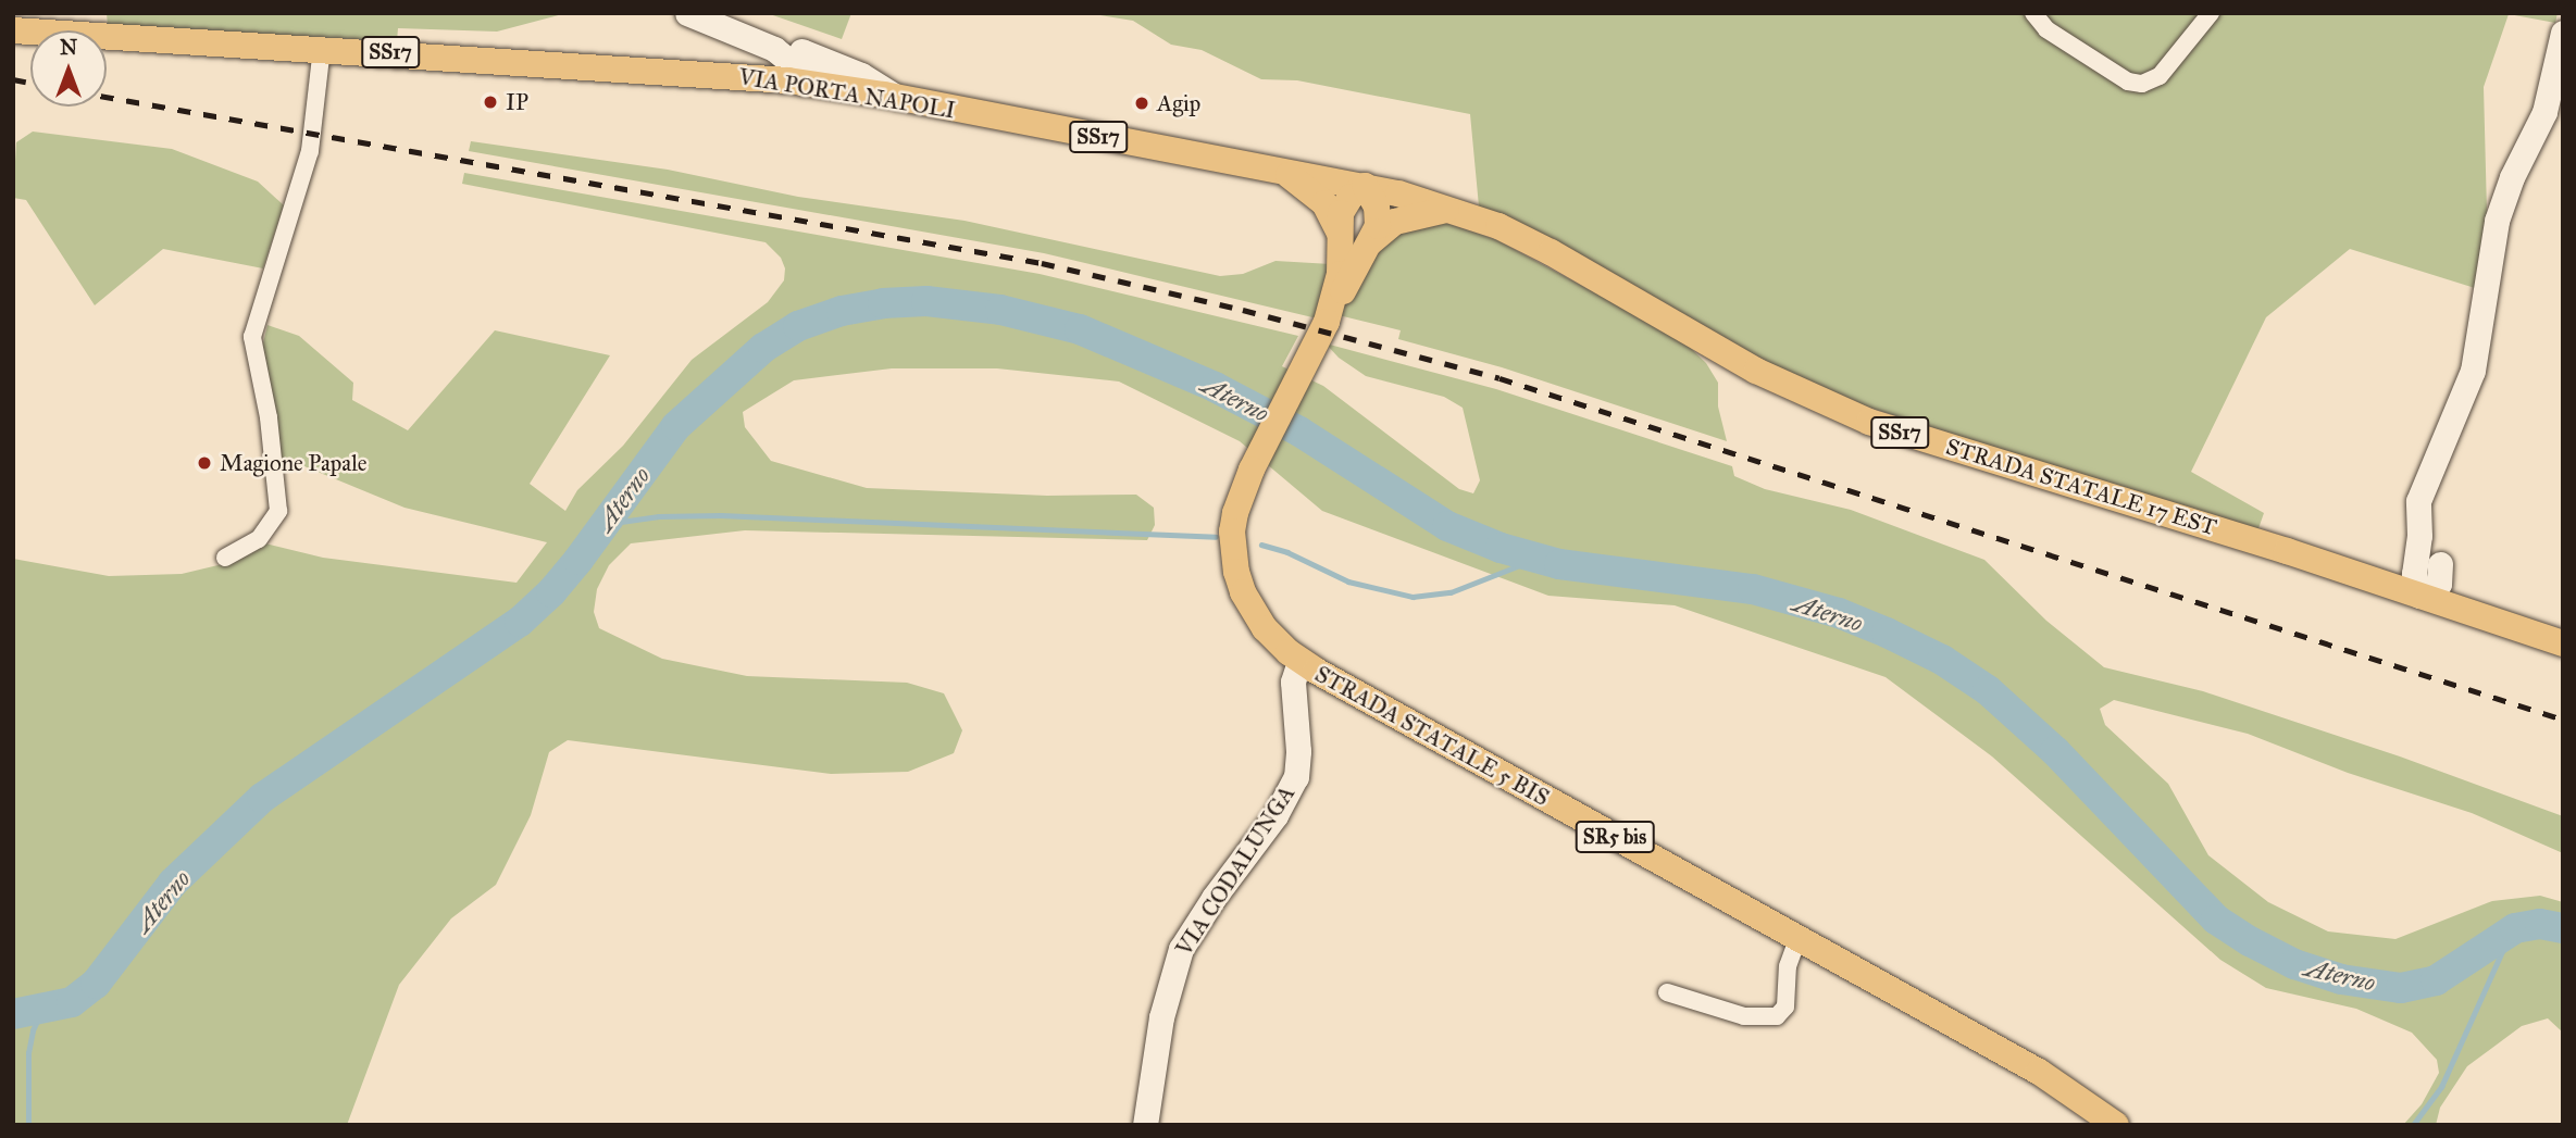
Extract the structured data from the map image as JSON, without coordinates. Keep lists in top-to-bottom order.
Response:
{
  "streets": {
    "main road": [
      "SS17",
      "VIA PORTA NAPOLI",
      "STRADA STATALE 17 EST",
      "STRADA STATALE 5 BIS",
      "SR5 bis",
      "VIA CODALUNGA"
    ]
  },
  "crossings": [
    ["VIA PORTA NAPOLI", "STRADA STATALE 17 EST"],
    ["VIA PORTA NAPOLI", "STRADA STATALE 5 BIS"],
    ["STRADA STATALE 17 EST", "STRADA STATALE 5 BIS"],
    ["STRADA STATALE 5 BIS", "VIA CODALUNGA"]
  ],
  "water": ["Aterno"],
  "places": ["IP", "Agip", "Magione Papale"],
  "north": "top"
}
